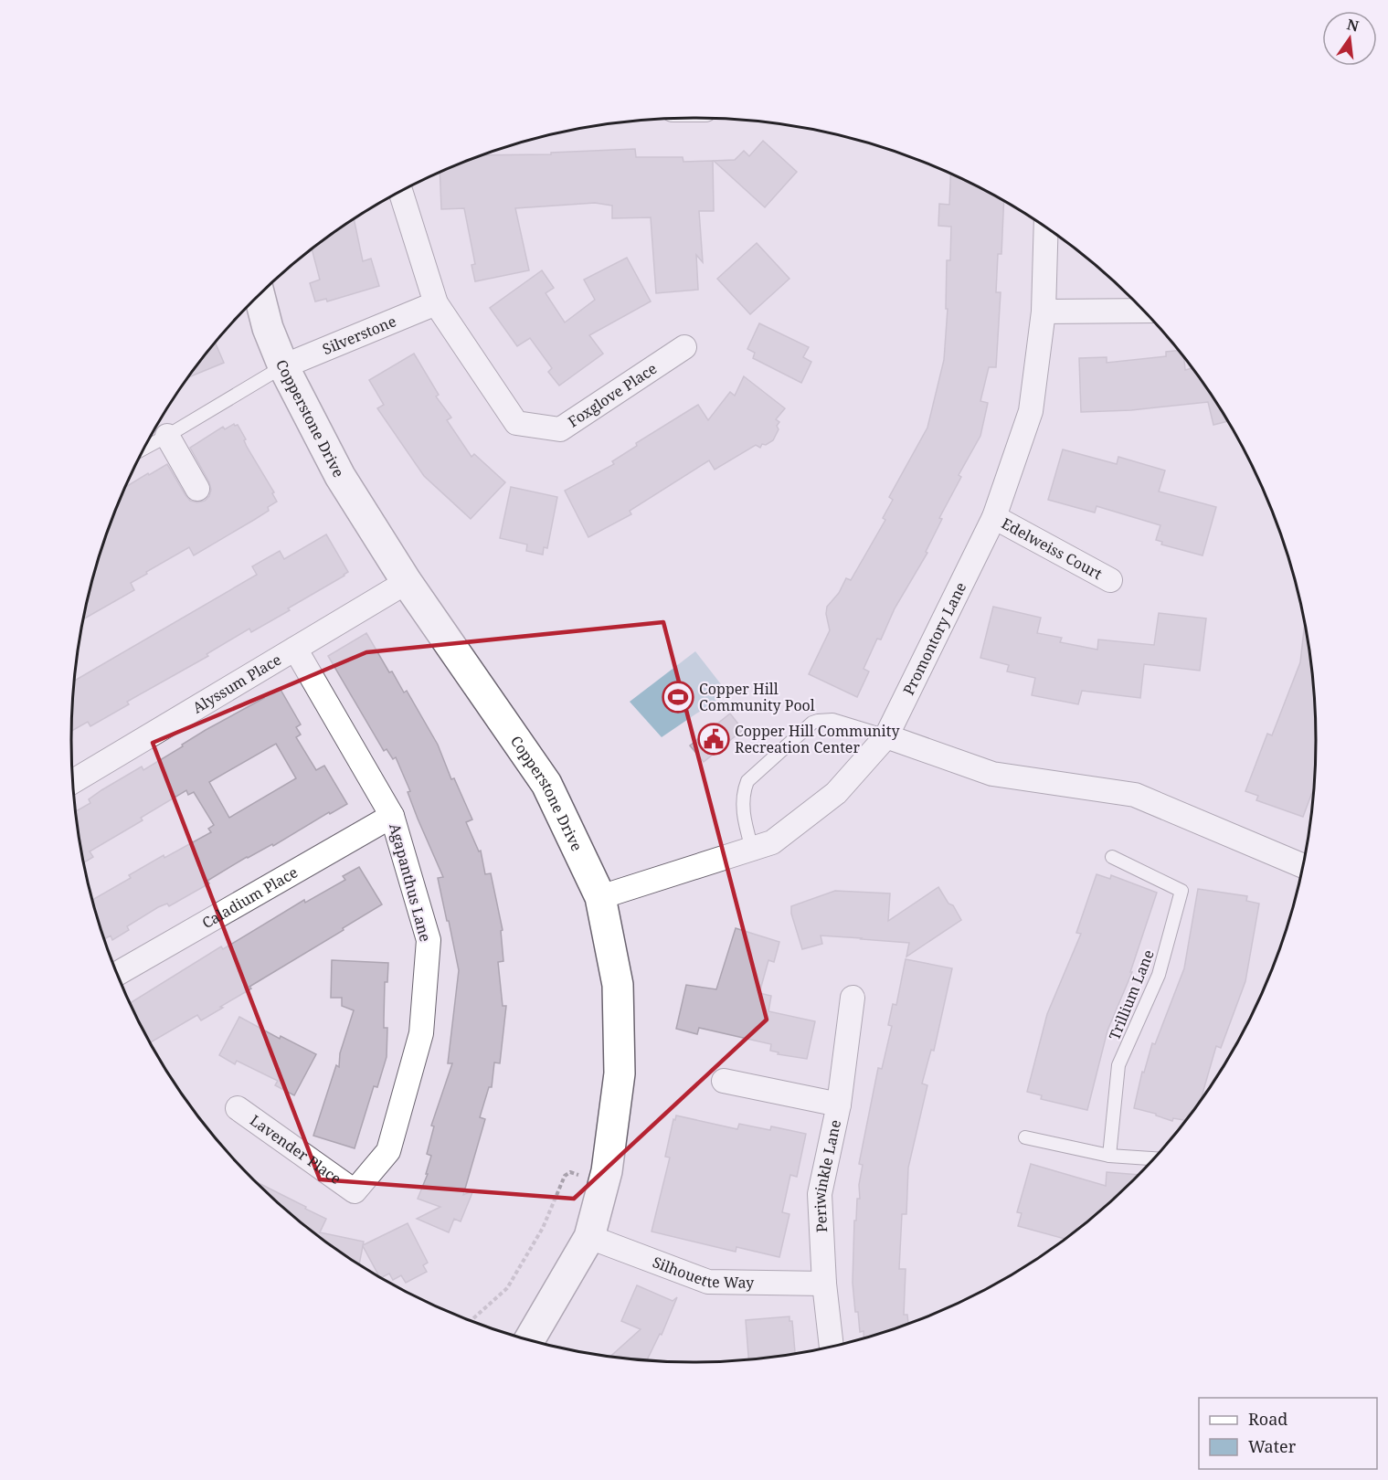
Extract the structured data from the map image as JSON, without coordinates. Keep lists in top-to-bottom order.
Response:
{
  "streets": {
    "street": [
      "Silverstone",
      "Foxglove Place",
      "Copperstone Drive",
      "Edelweiss Court",
      "Promontory Lane",
      "Alyssum Place",
      "Agapanthus Lane",
      "Caladium Place",
      "Lavender Place",
      "Periwinkle Lane",
      "Silhouette Way"
    ],
    "lane": ["Trillium Lane"]
  },
  "crossings": [
    ["Silverstone", "Foxglove Place"],
    ["Silverstone", "Copperstone Drive"],
    ["Copperstone Drive", "Promontory Lane"],
    ["Copperstone Drive", "Alyssum Place"],
    ["Copperstone Drive", "Silhouette Way"],
    ["Edelweiss Court", "Promontory Lane"],
    ["Alyssum Place", "Agapanthus Lane"],
    ["Agapanthus Lane", "Caladium Place"],
    ["Agapanthus Lane", "Lavender Place"],
    ["Periwinkle Lane", "Silhouette Way"]
  ],
  "places": {
    "sports": ["Copper Hill Community Pool"],
    "public building": ["Copper Hill Community Recreation Center"]
  },
  "legend": ["Road", "Water"],
  "north": "top"
}
